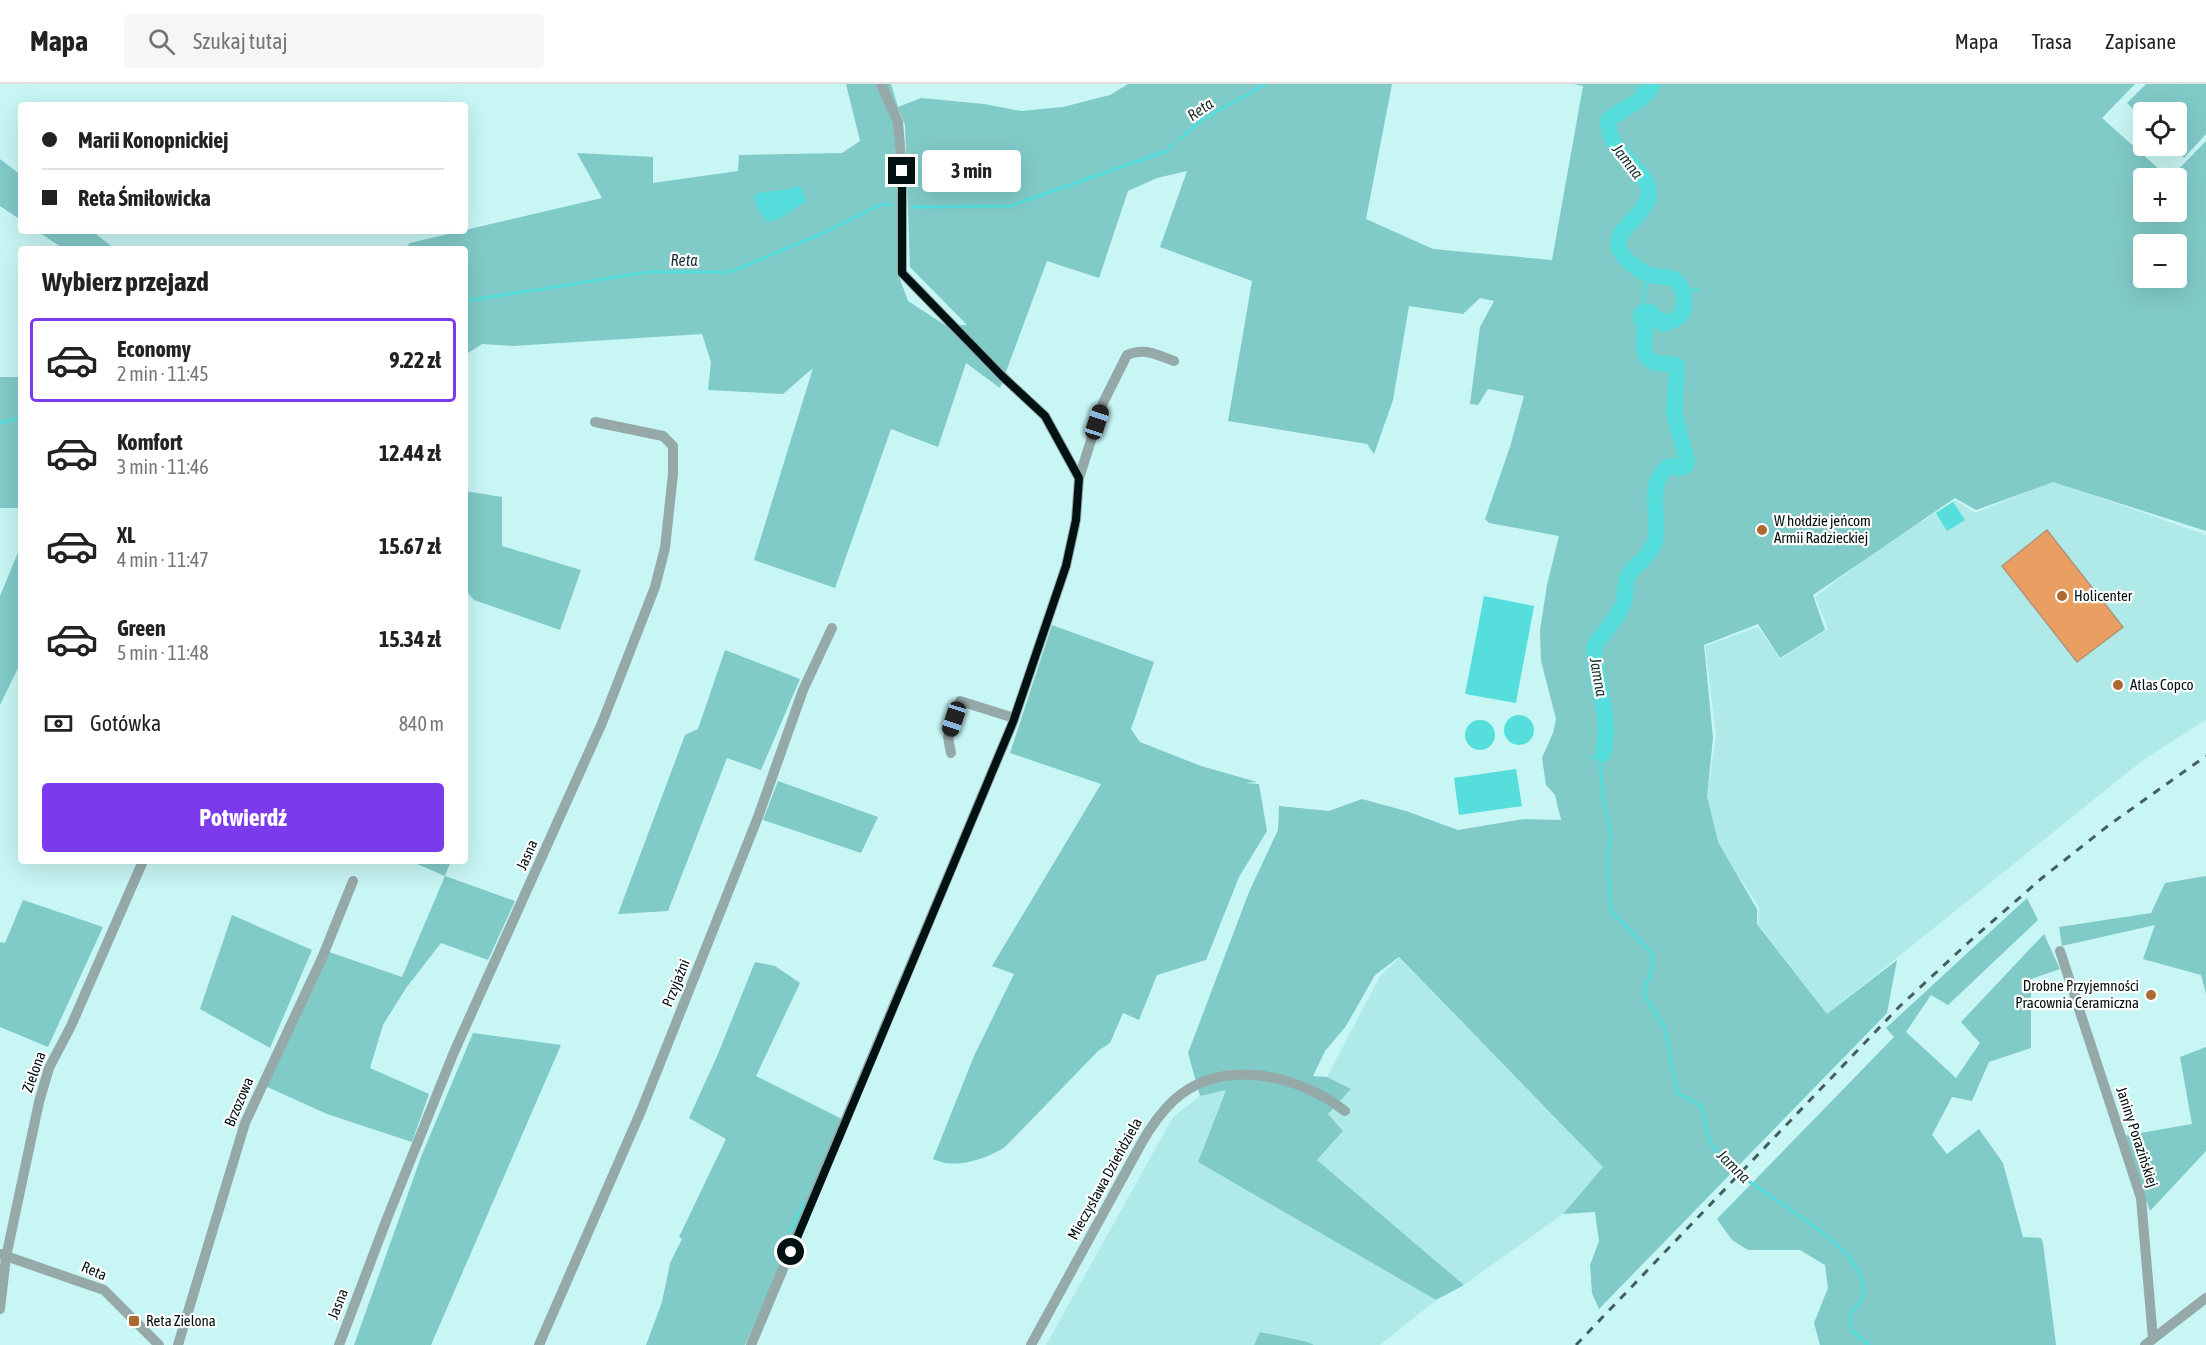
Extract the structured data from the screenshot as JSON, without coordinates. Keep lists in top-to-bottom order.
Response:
{
  "streets": {
    "street": [
      "Jasna",
      "Przyjaźni",
      "Zielona",
      "Brzozowa",
      "Janiny Porazińskiej",
      "Mieczysława Dzieńdziela",
      "Reta"
    ]
  },
  "crossings": [
    ["Zielona", "Reta"]
  ],
  "water": ["Reta", "Jamna"],
  "places": {
    "other": [
      "W hołdzie jeńcom Armii Radzieckiej",
      "Holicenter",
      "Atlas Copco",
      "Drobne Przyjemności Pracownia Ceramiczna"
    ],
    "transit": ["Reta Zielona"]
  },
  "page": {
    "header": "Mapa",
    "search": "Szukaj tutaj",
    "nav": ["Mapa", "Trasa", "Zapisane"],
    "map_buttons": ["+", "−"],
    "banner": ["Marii Konopnickiej", "Reta Śmiłowicka"],
    "bubble": "3 min",
    "heading": "Wybierz przejazd",
    "list": [
      {
        "name": "Economy",
        "note": "2 min · 11:45",
        "value": "9.22 zł"
      },
      {
        "name": "Komfort",
        "note": "3 min · 11:46",
        "value": "12.44 zł"
      },
      {
        "name": "XL",
        "note": "4 min · 11:47",
        "value": "15.67 zł"
      },
      {
        "name": "Green",
        "note": "5 min · 11:48",
        "value": "15.34 zł"
      }
    ],
    "pay": ["Gotówka", "840 m"],
    "buttons": "Potwierdź"
  }
}
